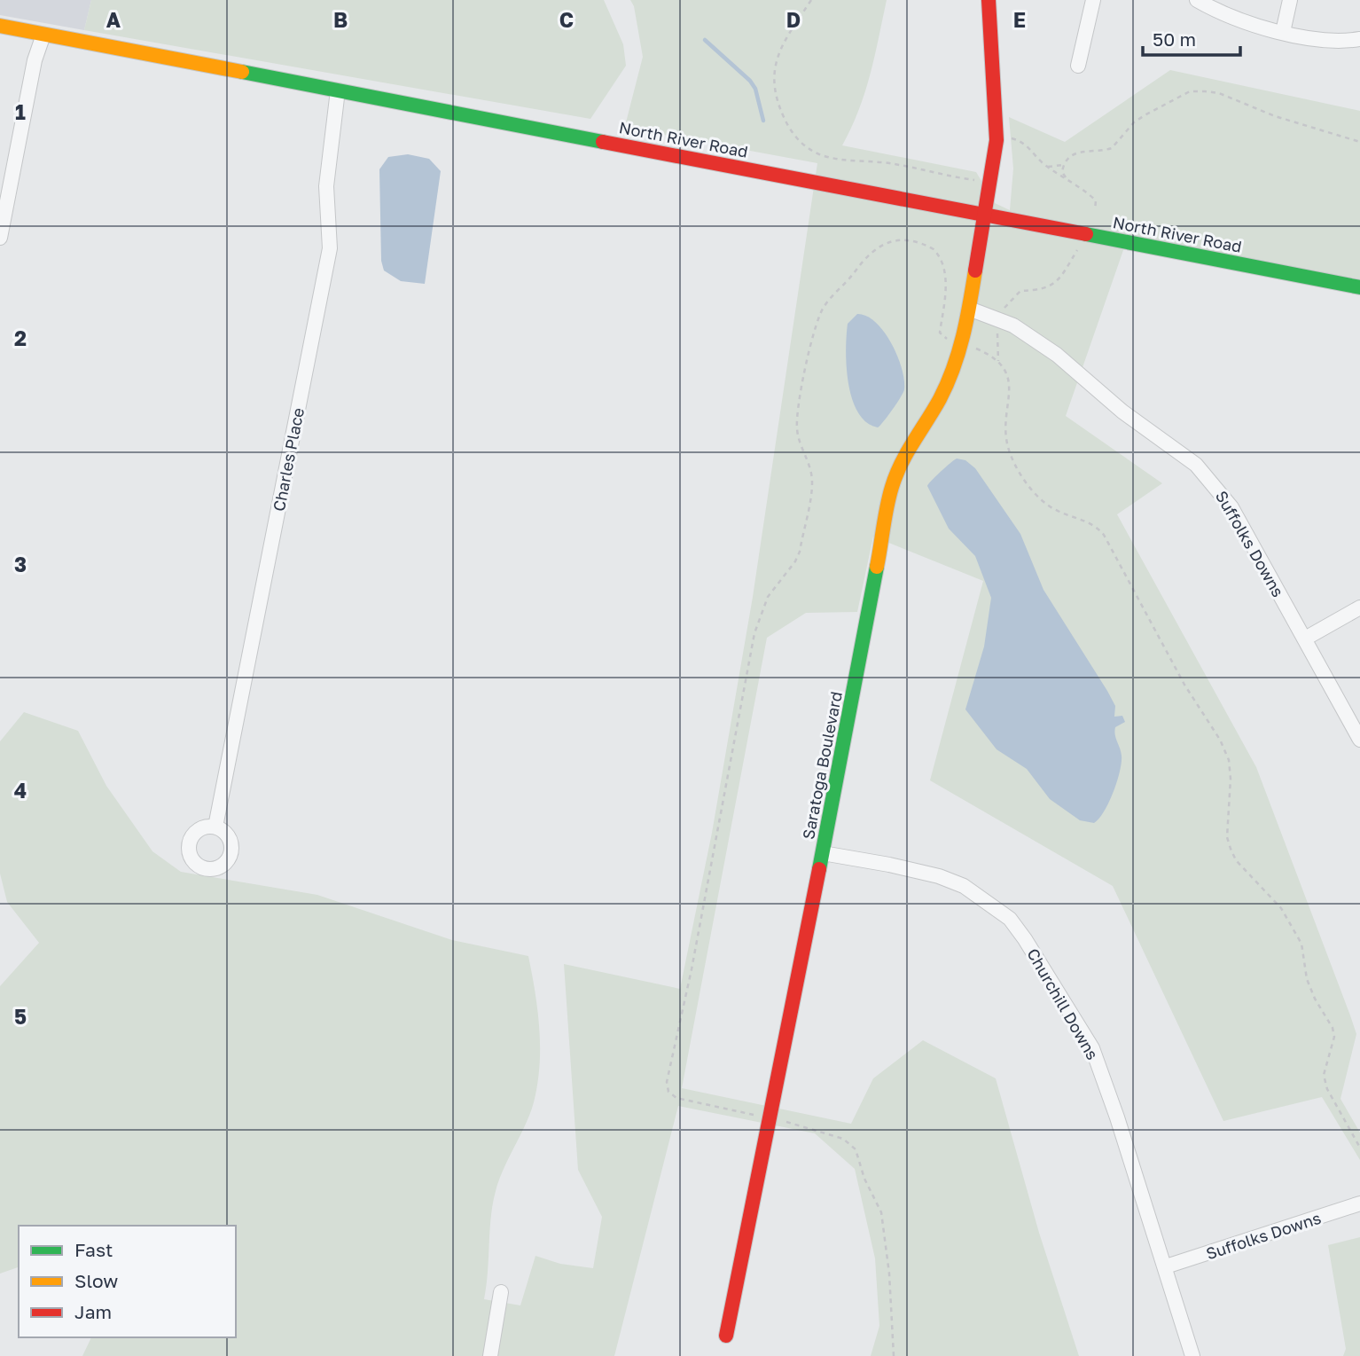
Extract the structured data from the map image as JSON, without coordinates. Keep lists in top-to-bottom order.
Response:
{
  "streets": {
    "street": [
      "North River Road",
      "Charles Place",
      "Suffolks Downs",
      "Saratoga Boulevard",
      "Churchill Downs"
    ]
  },
  "crossings": [
    ["North River Road", "Charles Place"],
    ["North River Road", "Saratoga Boulevard"],
    ["Suffolks Downs", "Saratoga Boulevard"],
    ["Suffolks Downs", "Churchill Downs"],
    ["Saratoga Boulevard", "Churchill Downs"]
  ],
  "legend": ["Fast", "Slow", "Jam"],
  "scale_bar": "50 m",
  "grid": {
    "columns": [
      "A",
      "B",
      "C",
      "D",
      "E"
    ],
    "rows": [
      "1",
      "2",
      "3",
      "4",
      "5"
    ]
  }
}
